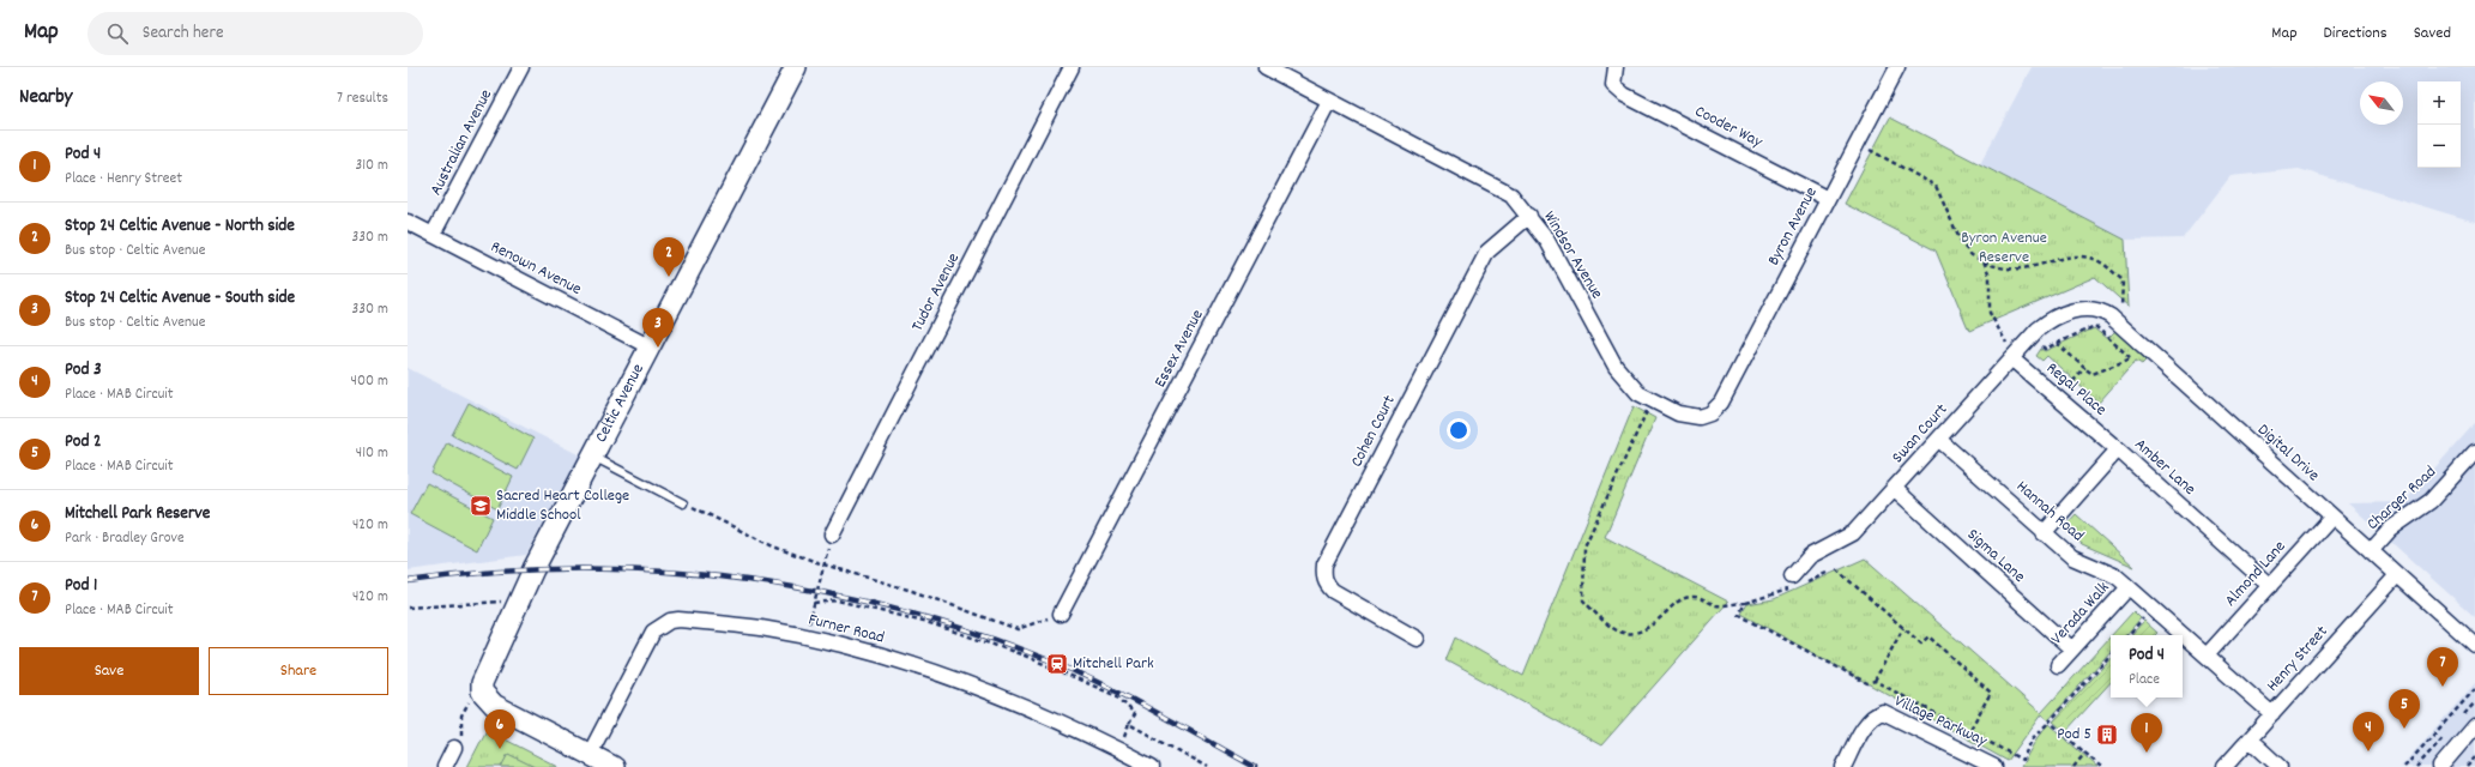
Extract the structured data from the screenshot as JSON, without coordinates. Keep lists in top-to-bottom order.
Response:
{
  "streets": {
    "street": [
      "Cooder Way",
      "Australian Avenue",
      "Byron Avenue",
      "Windsor Avenue",
      "Renown Avenue",
      "Tudor Avenue",
      "Essex Avenue",
      "Regal Place",
      "Celtic Avenue",
      "Cohen Court",
      "Swan Court",
      "Digital Drive",
      "Amber Lane",
      "Charger Road",
      "Hannah Road",
      "Sigma Lane",
      "Almond Lane",
      "Verada Walk",
      "Furner Road",
      "Henry Street",
      "Village Parkway"
    ]
  },
  "crossings": [
    ["Cooder Way", "Byron Avenue"],
    ["Australian Avenue", "Renown Avenue"],
    ["Byron Avenue", "Windsor Avenue"],
    ["Windsor Avenue", "Essex Avenue"],
    ["Windsor Avenue", "Cohen Court"],
    ["Renown Avenue", "Celtic Avenue"],
    ["Regal Place", "Swan Court"],
    ["Regal Place", "Amber Lane"],
    ["Swan Court", "Digital Drive"],
    ["Swan Court", "Hannah Road"],
    ["Swan Court", "Sigma Lane"],
    ["Digital Drive", "Charger Road"],
    ["Digital Drive", "Almond Lane"],
    ["Digital Drive", "Henry Street"],
    ["Amber Lane", "Hannah Road"],
    ["Amber Lane", "Almond Lane"],
    ["Hannah Road", "Almond Lane"],
    ["Hannah Road", "Verada Walk"],
    ["Hannah Road", "Henry Street"],
    ["Sigma Lane", "Verada Walk"]
  ],
  "parks": ["Byron Avenue Reserve"],
  "places": {
    "school or university": ["Sacred Heart College Middle School"],
    "station": ["Mitchell Park"],
    "building": ["Pod 5"]
  },
  "north": "top left",
  "page": {
    "header": "Map",
    "search": "Search here",
    "nav": ["Map", "Directions", "Saved"],
    "heading": ["Nearby", "7 results"],
    "map_buttons": ["+", "−"],
    "list": [
      {
        "mark": "1",
        "name": "Pod 4",
        "note": "Place · Henry Street",
        "value": "310 m"
      },
      {
        "mark": "2",
        "name": "Stop 24 Celtic Avenue - North side",
        "note": "Bus stop · Celtic Avenue",
        "value": "330 m"
      },
      {
        "mark": "3",
        "name": "Stop 24 Celtic Avenue - South side",
        "note": "Bus stop · Celtic Avenue",
        "value": "330 m"
      },
      {
        "mark": "4",
        "name": "Pod 3",
        "note": "Place · MAB Circuit",
        "value": "400 m"
      },
      {
        "mark": "5",
        "name": "Pod 2",
        "note": "Place · MAB Circuit",
        "value": "410 m"
      },
      {
        "mark": "6",
        "name": "Mitchell Park Reserve",
        "note": "Park · Bradley Grove",
        "value": "420 m"
      },
      {
        "mark": "7",
        "name": "Pod 1",
        "note": "Place · MAB Circuit",
        "value": "420 m"
      }
    ],
    "pins": [
      "2",
      "3",
      "7",
      "5",
      "6",
      "4",
      "1"
    ],
    "buttons": ["Save", "Share"],
    "popup": ["Pod 4", "Place"]
  }
}
